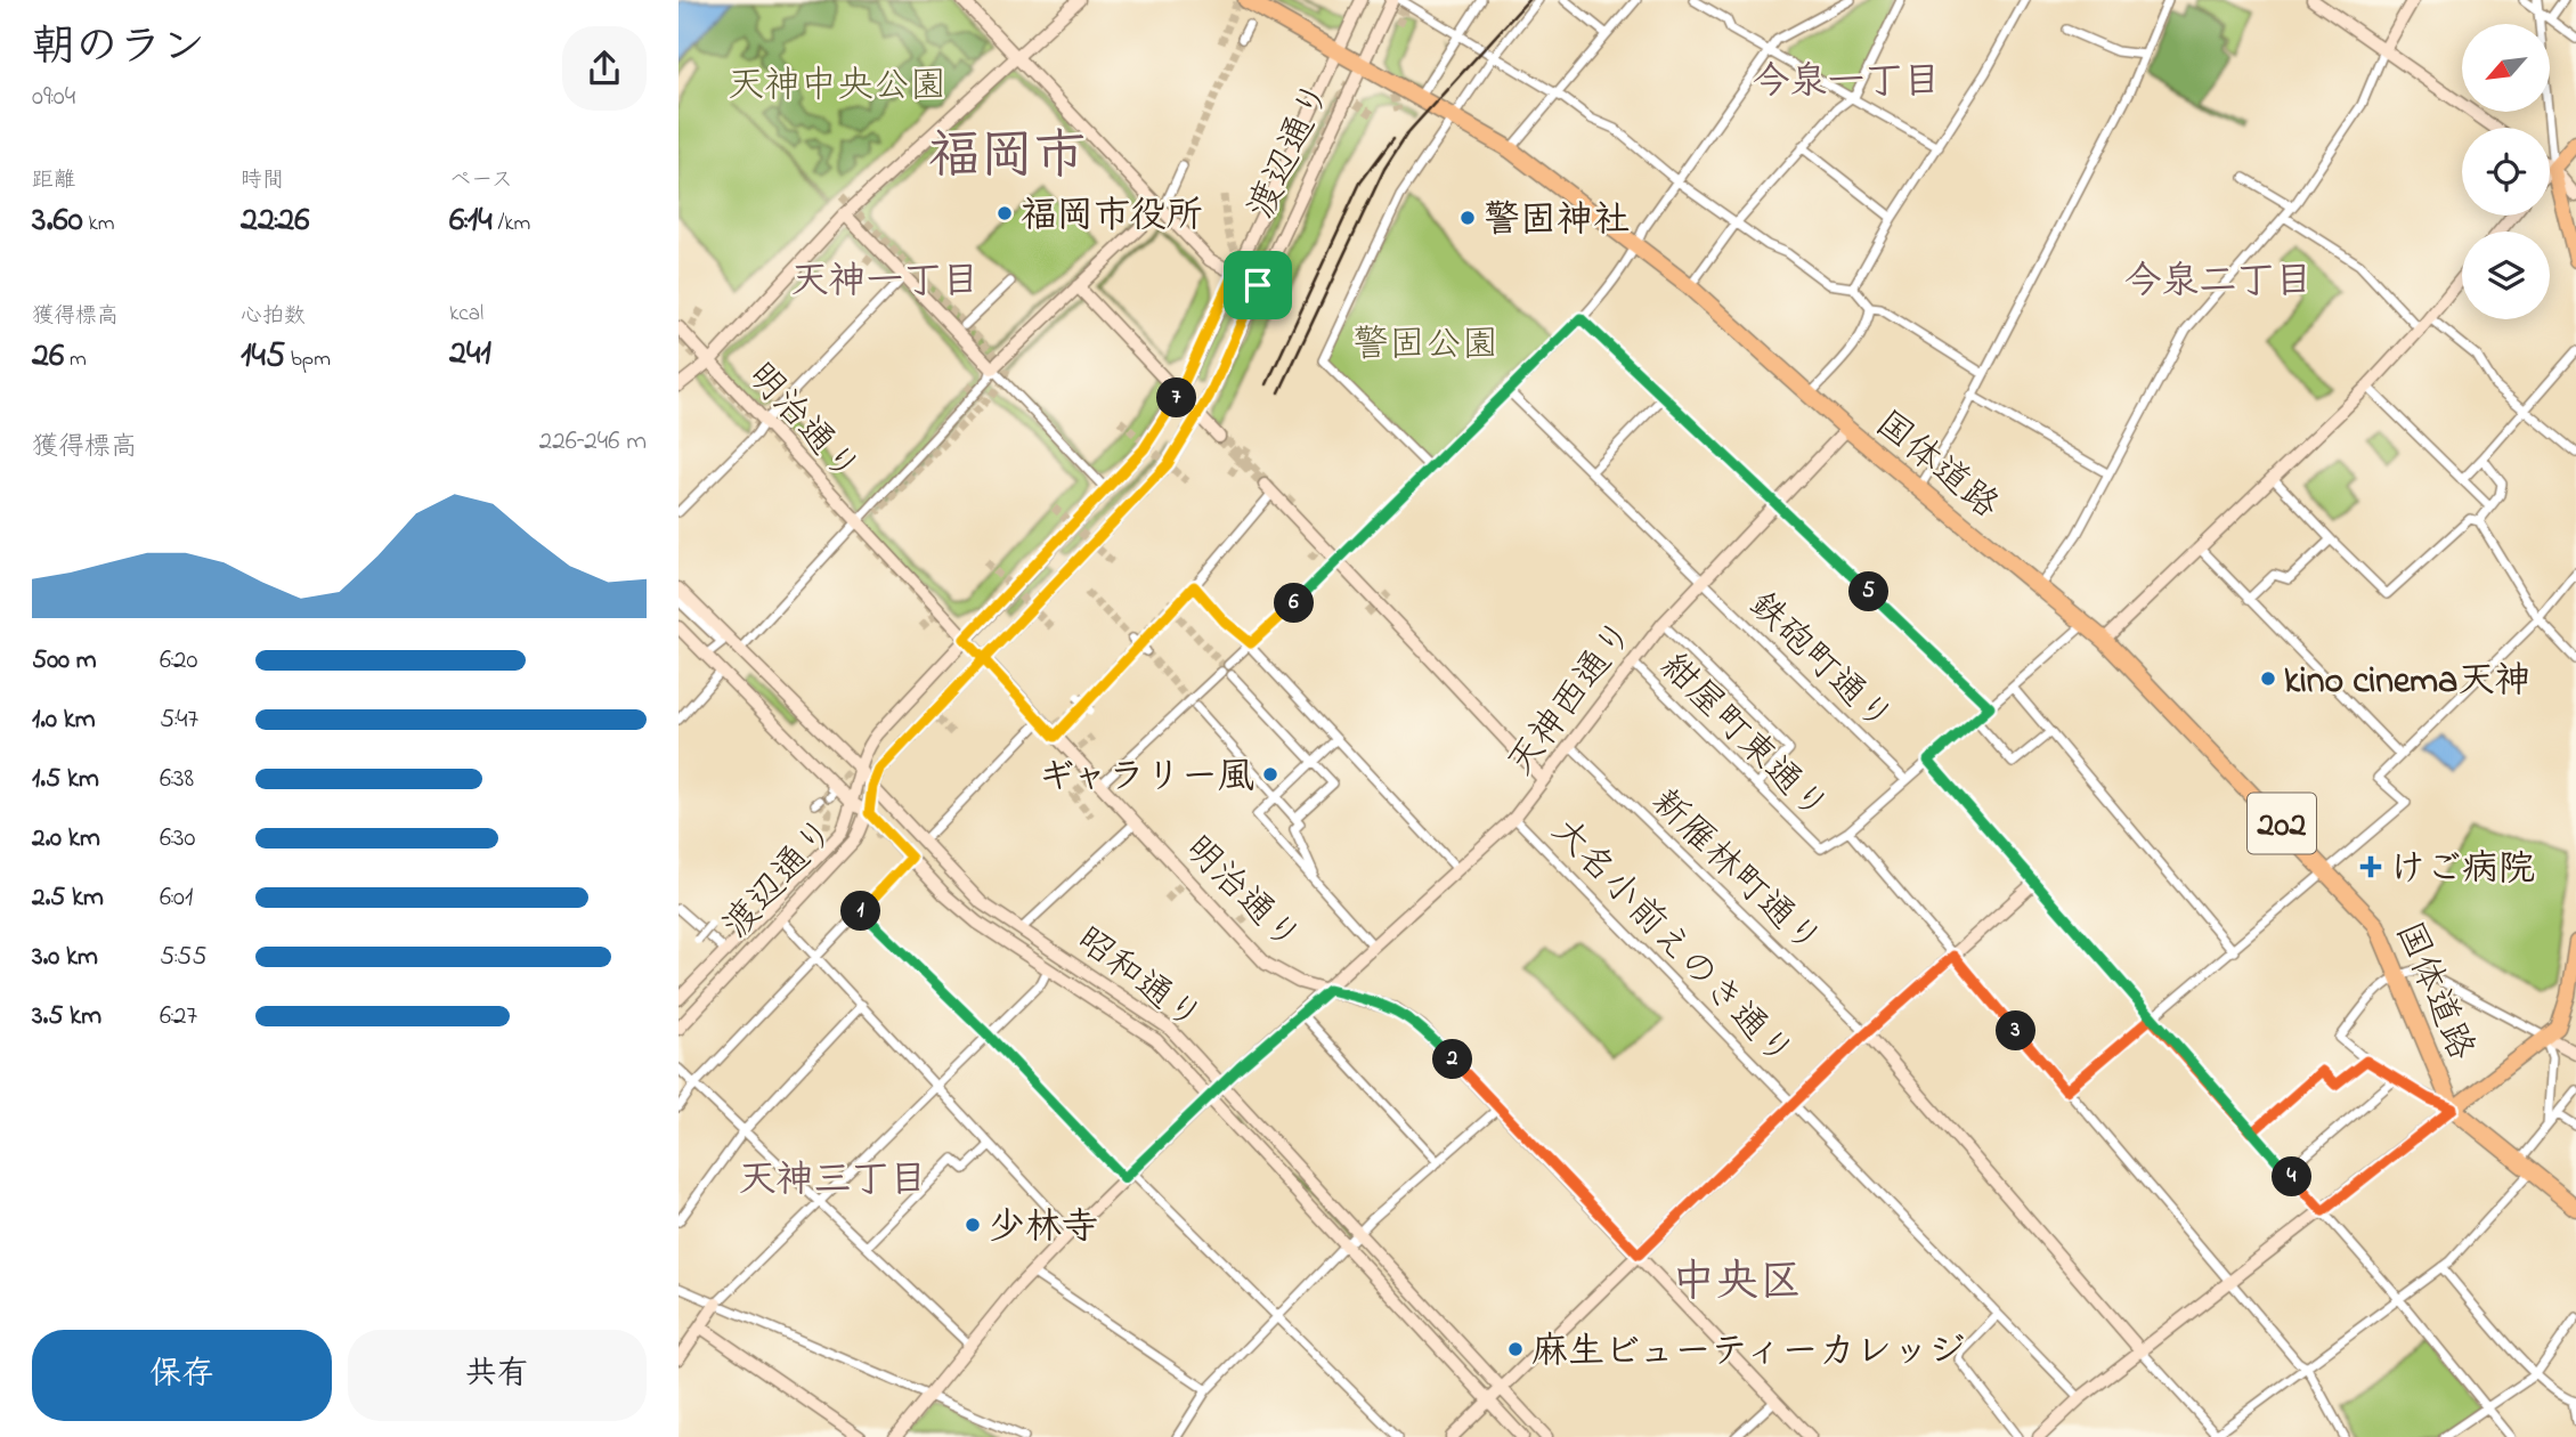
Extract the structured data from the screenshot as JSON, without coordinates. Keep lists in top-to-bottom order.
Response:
{
  "streets": {
    "highway": ["国体道路", "202"],
    "street": [
      "渡辺通り",
      "明治通り",
      "鉄砲町通り",
      "天神西通り",
      "紺屋町東通り",
      "新雁林町通り",
      "大名小前えのき通り",
      "昭和通り"
    ]
  },
  "crossings": [
    ["渡辺通り", "明治通り"],
    ["渡辺通り", "国体道路"],
    ["渡辺通り", "昭和通り"],
    ["明治通り", "天神西通り"],
    ["国体道路", "天神西通り"],
    ["国体道路", "202"],
    ["鉄砲町通り", "天神西通り"],
    ["天神西通り", "紺屋町東通り"],
    ["天神西通り", "新雁林町通り"],
    ["天神西通り", "大名小前えのき通り"],
    ["天神西通り", "昭和通り"]
  ],
  "districts": [
    "今泉一丁目",
    "福岡市",
    "天神一丁目",
    "今泉二丁目",
    "天神三丁目",
    "中央区"
  ],
  "parks": ["天神中央公園", "警固公園"],
  "places": {
    "other": [
      "福岡市役所",
      "警固神社",
      "kino cinema天神",
      "ギャラリー風",
      "少林寺",
      "麻生ビューティーカレッジ"
    ],
    "health": ["けご病院"]
  },
  "north": "bottom left",
  "page": {
    "heading": ["朝のラン", "09:04"],
    "stats": [
      ["距離", "3.60 km"],
      ["時間", "22:26"],
      ["ペース", "6:14 /km"],
      ["獲得標高", "26 m"],
      ["心拍数", "145 bpm"],
      ["kcal", "241"]
    ],
    "pins": [
      "7",
      "5",
      "6",
      "1",
      "3",
      "2",
      "4"
    ],
    "chart": ["獲得標高", "226–246 m"],
    "list": [
      {
        "name": "500 m",
        "note": "6:20"
      },
      {
        "name": "1.0 km",
        "note": "5:47"
      },
      {
        "name": "1.5 km",
        "note": "6:38"
      },
      {
        "name": "2.0 km",
        "note": "6:30"
      },
      {
        "name": "2.5 km",
        "note": "6:01"
      },
      {
        "name": "3.0 km",
        "note": "5:55"
      },
      {
        "name": "3.5 km",
        "note": "6:27"
      }
    ],
    "buttons": ["保存", "共有"]
  }
}
